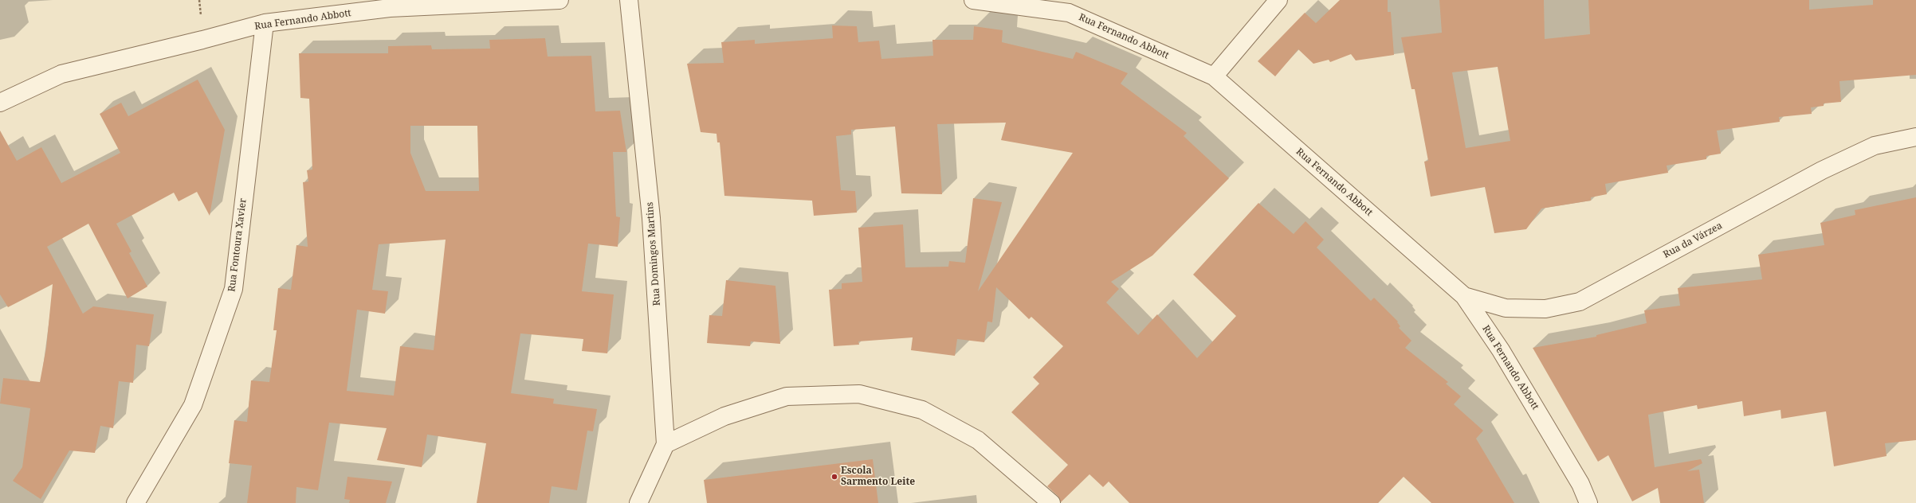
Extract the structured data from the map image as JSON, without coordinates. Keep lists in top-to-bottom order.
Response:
{
  "streets": {
    "street": [
      "Rua Fernando Abbott",
      "Rua da Várzea",
      "Rua Fontoura Xavier",
      "Rua Domingos Martins"
    ]
  },
  "crossings": [
    ["Rua Fernando Abbott", "Rua da Várzea"],
    ["Rua Fernando Abbott", "Rua Fontoura Xavier"]
  ],
  "places": ["Escola Sarmento Leite"]
}
